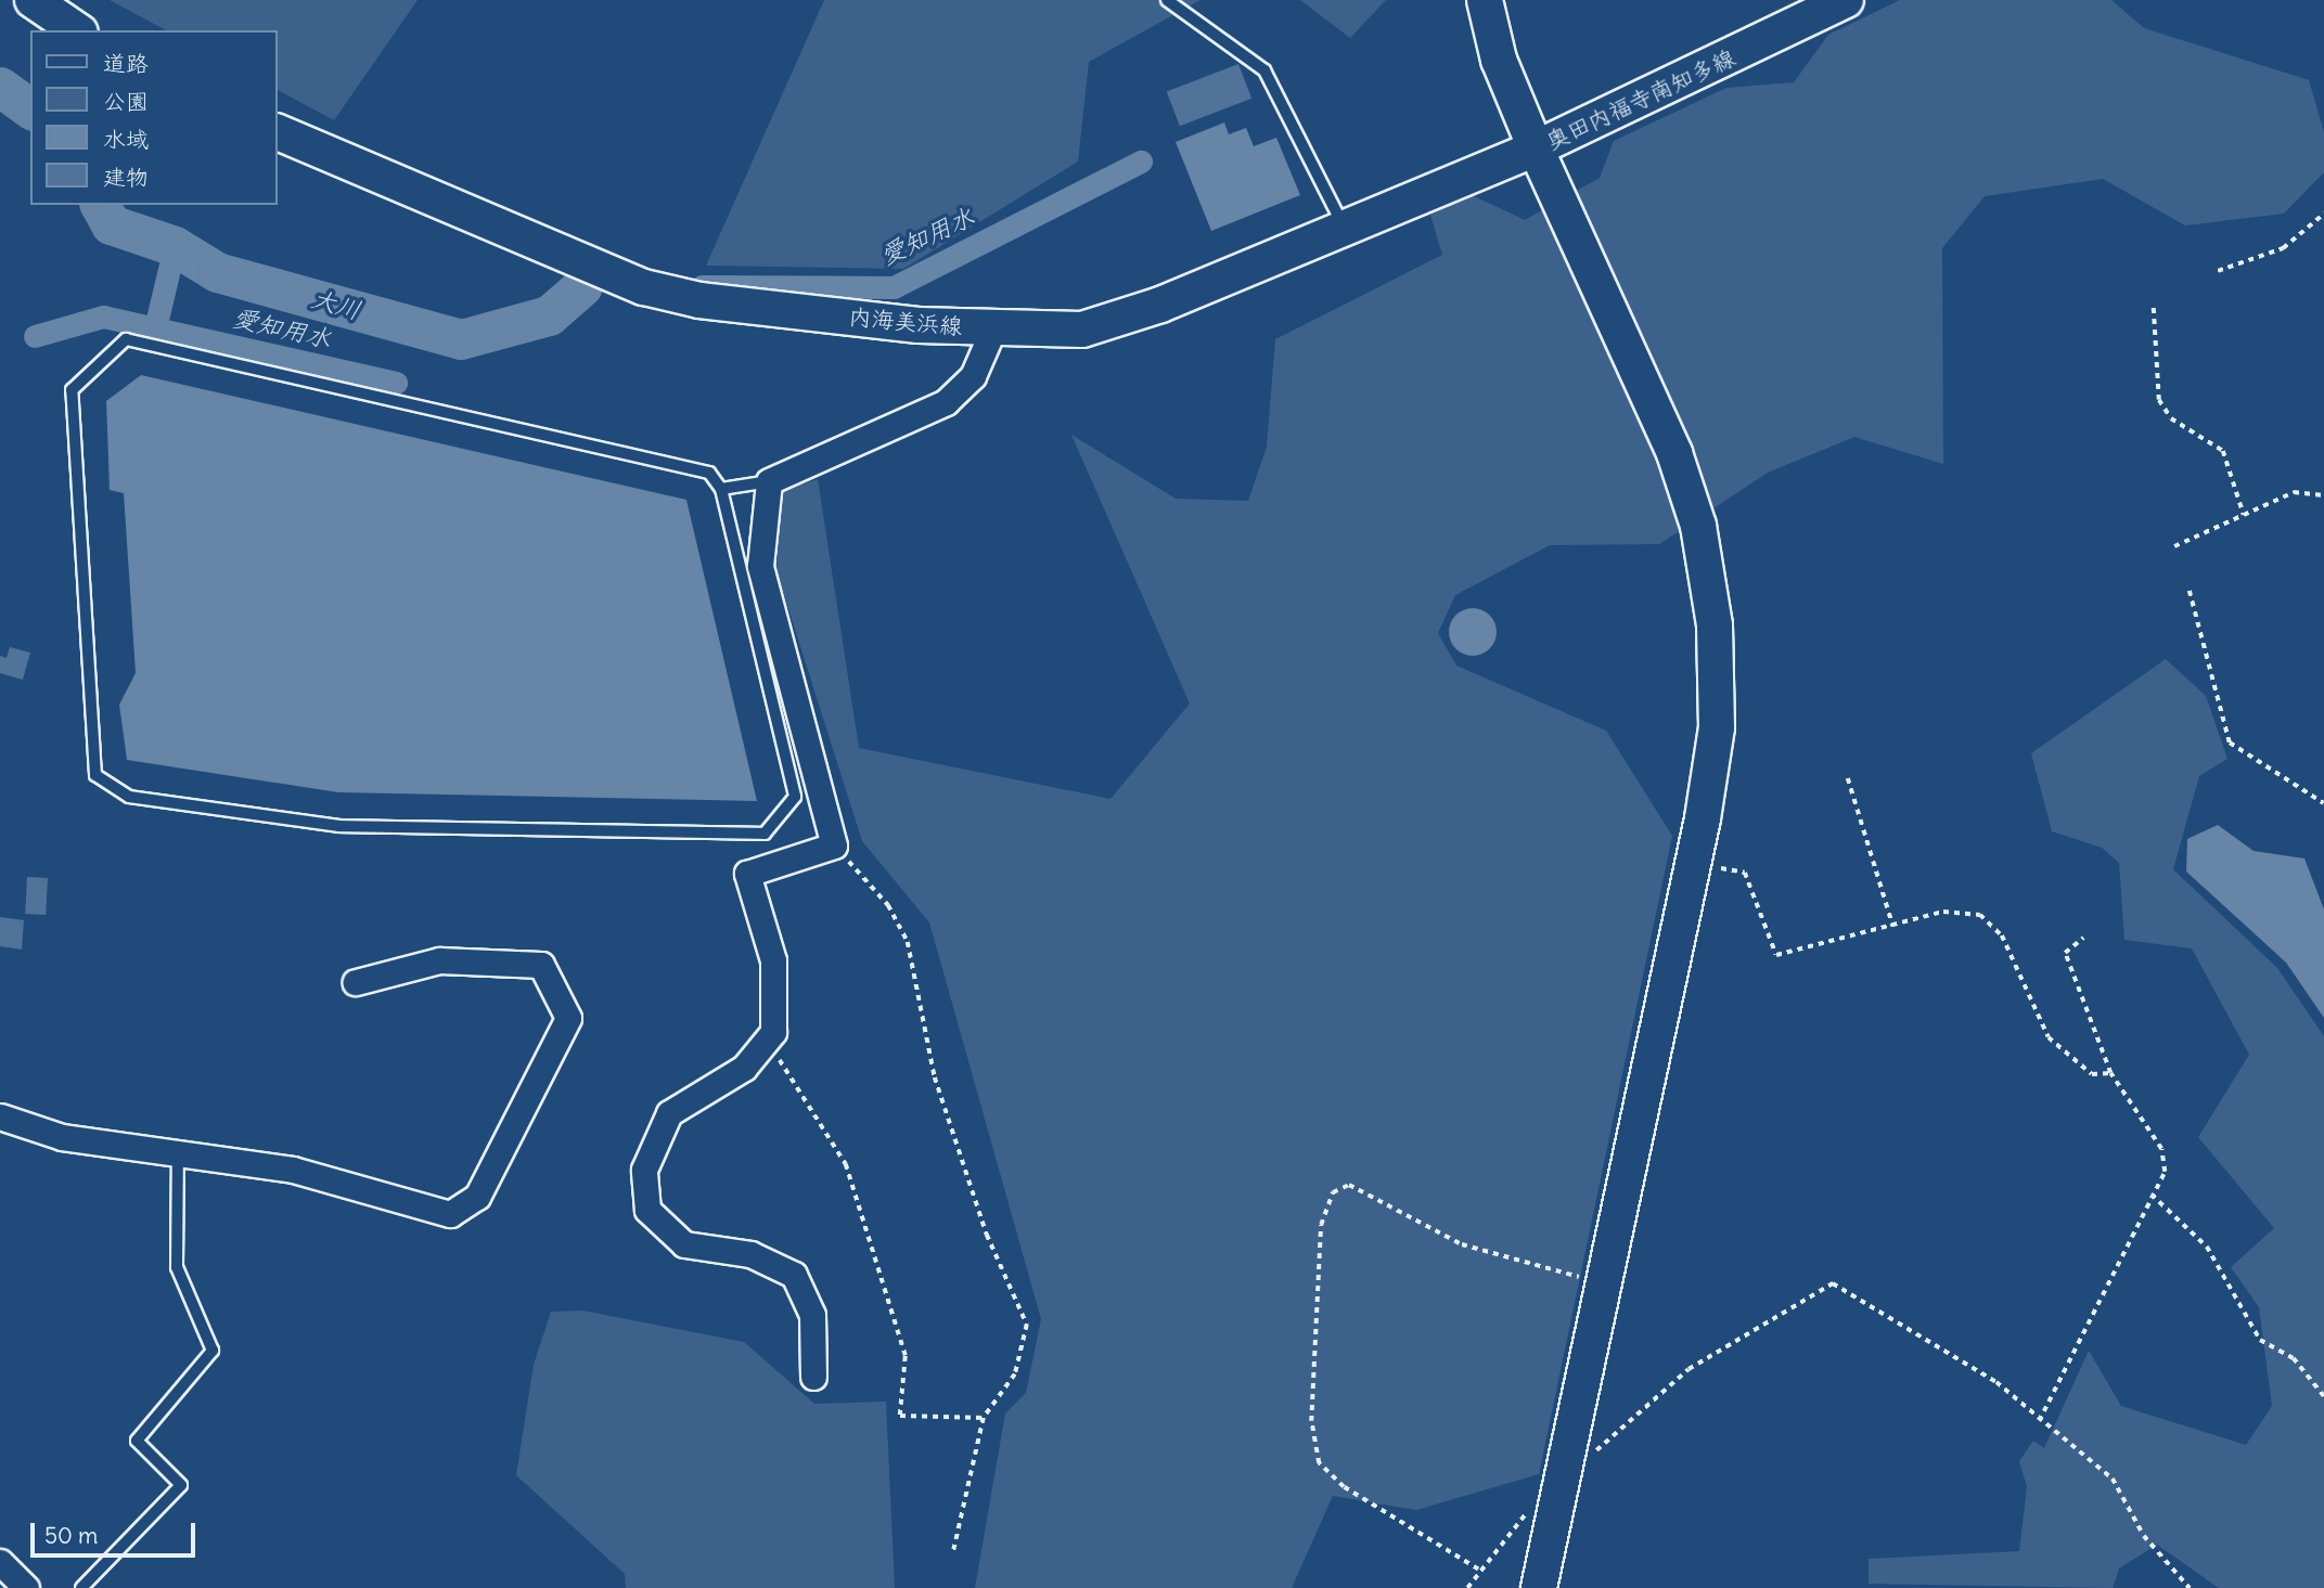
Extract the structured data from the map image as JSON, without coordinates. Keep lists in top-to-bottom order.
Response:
{
  "streets": {
    "main road": ["奥田内福寺南知多線", "内海美浜線"]
  },
  "crossings": [
    ["奥田内福寺南知多線", "内海美浜線"]
  ],
  "water": ["愛知用水", "大川"],
  "legend": [
    "道路",
    "公園",
    "水域",
    "建物"
  ],
  "scale_bar": "50 m"
}
